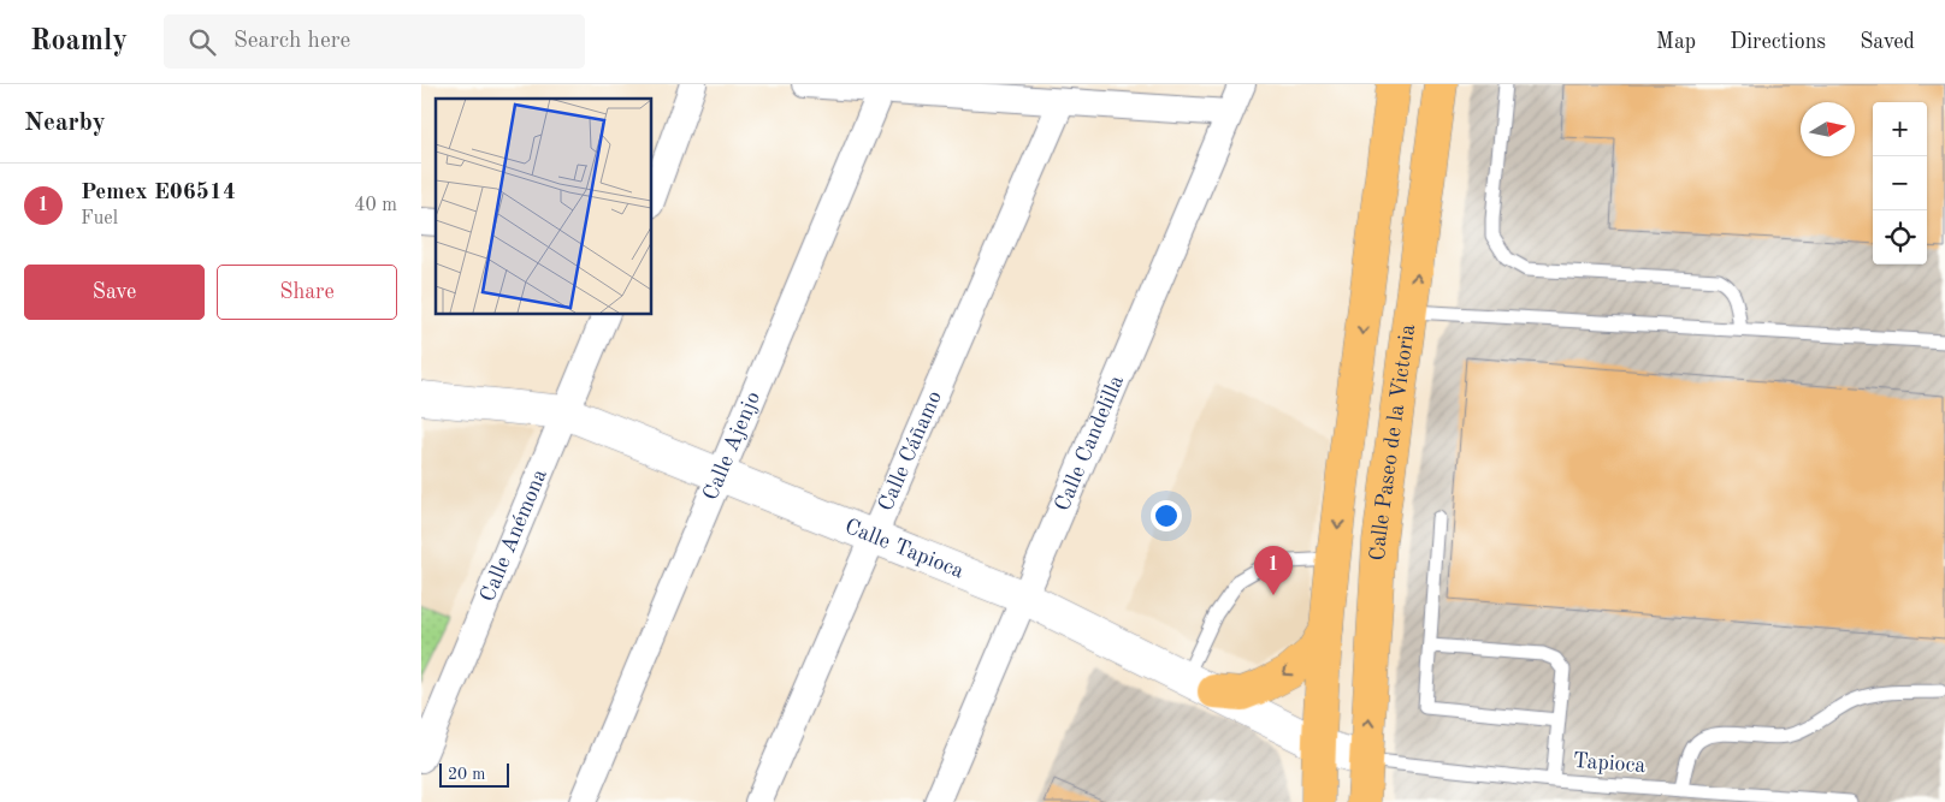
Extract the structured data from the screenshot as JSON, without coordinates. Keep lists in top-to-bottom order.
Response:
{
  "streets": {
    "main road": ["Calle Paseo de la Victoria"],
    "street": [
      "Calle Candelilla",
      "Calle Ajenjo",
      "Calle Cáñamo",
      "Calle Anémona",
      "Calle Tapioca"
    ],
    "lane": ["Tapioca"]
  },
  "crossings": [
    ["Calle Candelilla", "Calle Tapioca"],
    ["Calle Paseo de la Victoria", "Calle Tapioca"],
    ["Calle Paseo de la Victoria", "Tapioca"],
    ["Calle Ajenjo", "Calle Tapioca"],
    ["Calle Cáñamo", "Calle Tapioca"],
    ["Calle Anémona", "Calle Tapioca"],
    ["Calle Tapioca", "Tapioca"]
  ],
  "scale_bar": "20 m",
  "north": "right",
  "page": {
    "header": "Roamly",
    "search": "Search here",
    "nav": ["Map", "Directions", "Saved"],
    "heading": "Nearby",
    "map_buttons": ["+", "−"],
    "list": [
      {
        "mark": "1",
        "name": "Pemex E06514",
        "note": "Fuel",
        "value": "40 m"
      }
    ],
    "buttons": ["Save", "Share"],
    "pins": "1",
    "scale": "20 m"
  }
}
